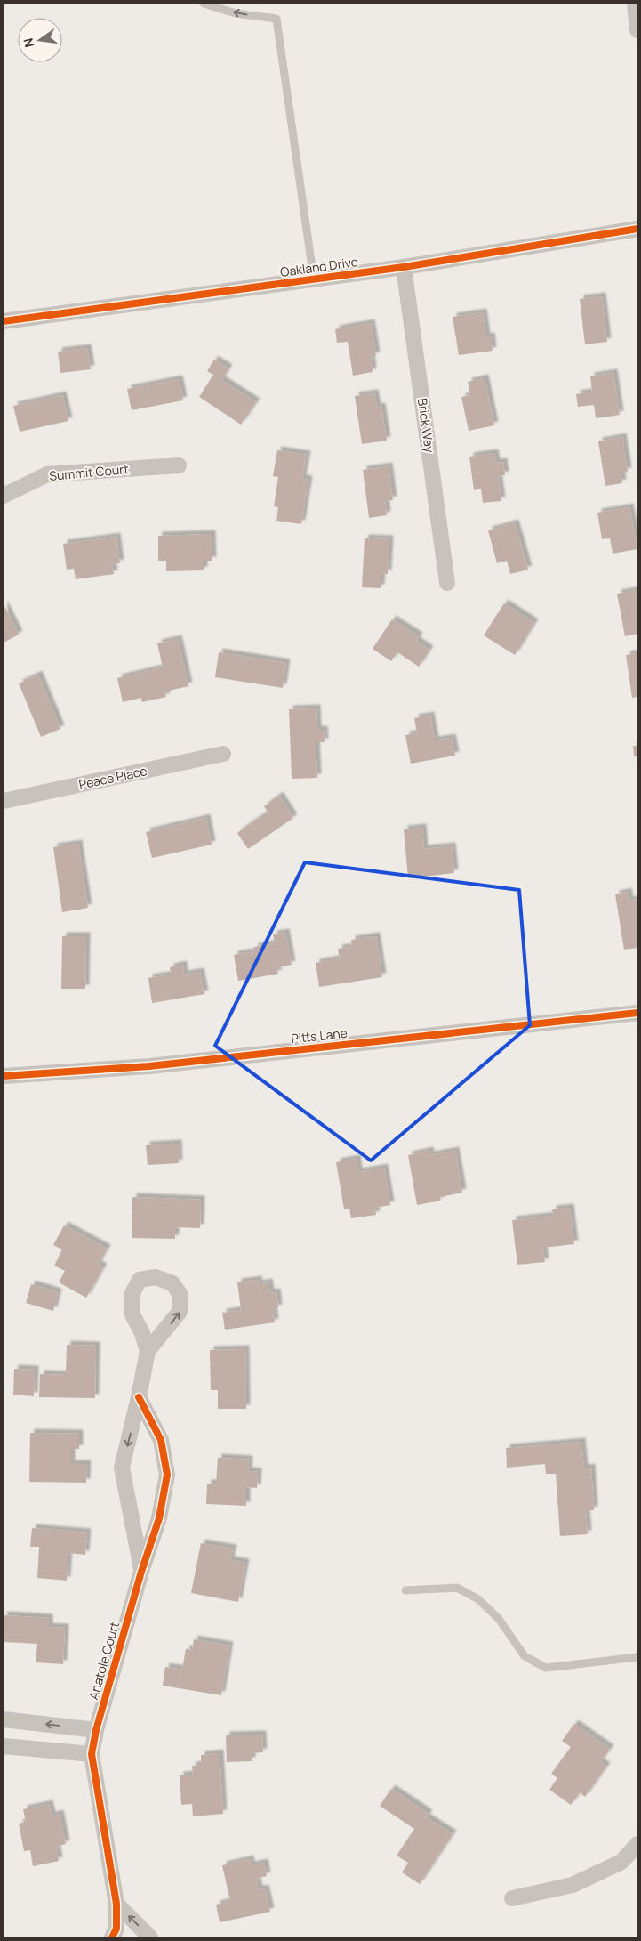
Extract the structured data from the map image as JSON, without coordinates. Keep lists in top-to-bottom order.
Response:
{
  "streets": {
    "street": [
      "Oakland Drive",
      "Brick Way",
      "Summit Court",
      "Peace Place",
      "Pitts Lane",
      "Anatole Court"
    ]
  },
  "crossings": [
    ["Oakland Drive", "Brick Way"]
  ],
  "north": "left"
}
